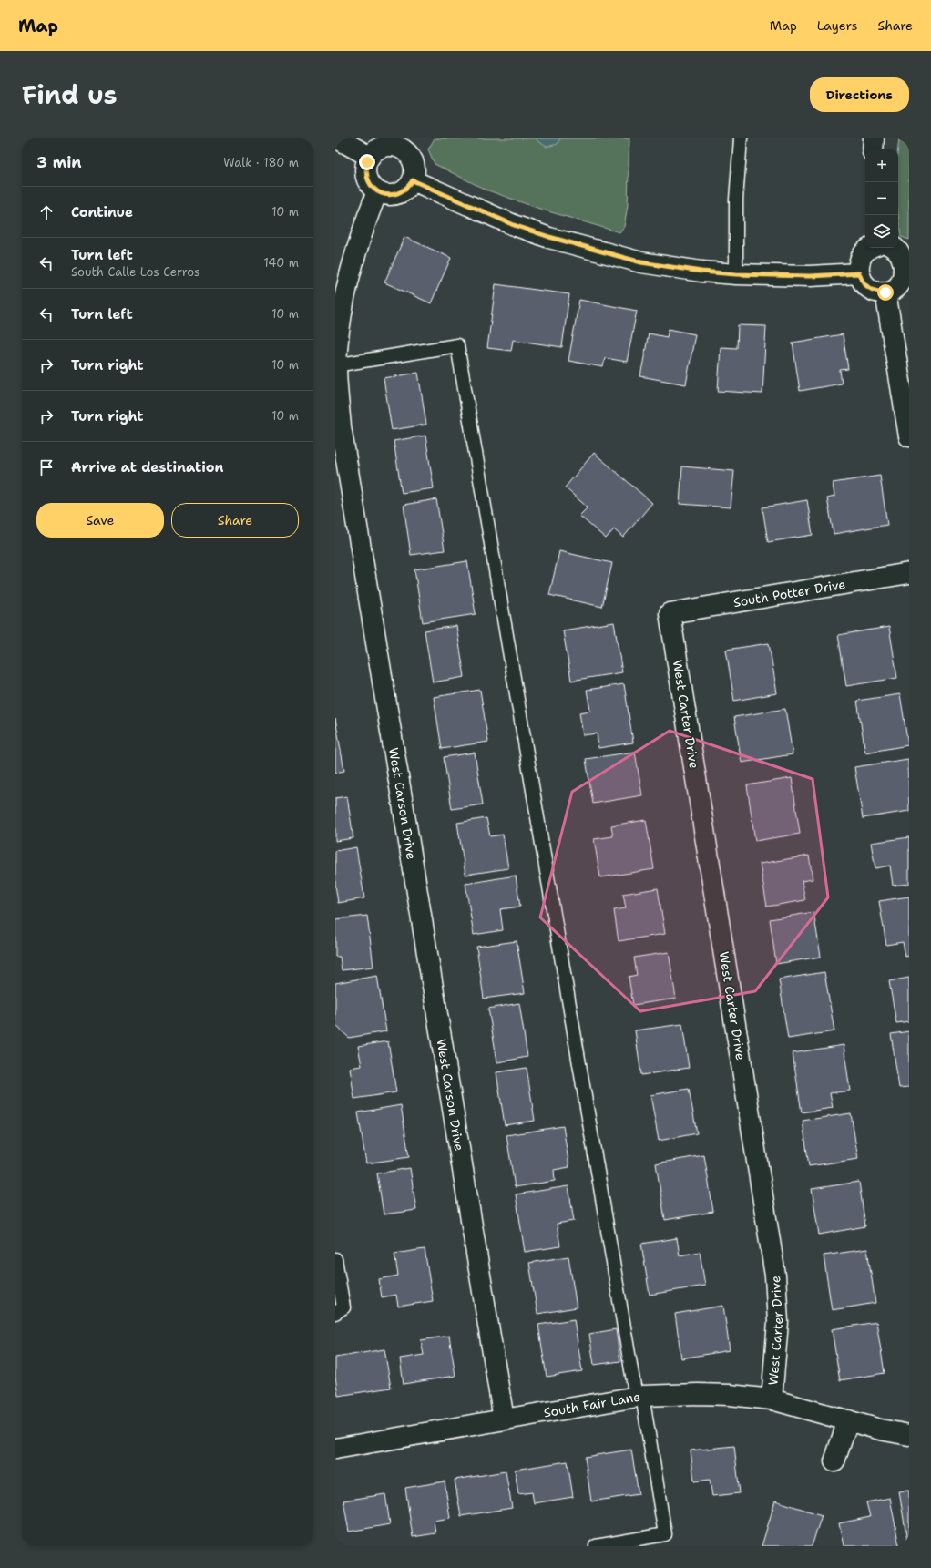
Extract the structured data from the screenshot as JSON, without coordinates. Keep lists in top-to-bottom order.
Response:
{
  "streets": {
    "street": [
      "South Potter Drive",
      "West Carter Drive",
      "West Carson Drive",
      "South Fair Lane"
    ]
  },
  "crossings": [
    ["South Potter Drive", "West Carter Drive"],
    ["West Carter Drive", "South Fair Lane"],
    ["West Carson Drive", "South Fair Lane"]
  ],
  "page": {
    "header": "Map",
    "nav": ["Map", "Layers", "Share"],
    "title": "Find us",
    "buttons": [
      "Directions",
      ["Save", "Share"]
    ],
    "heading": ["3 min", "Walk · 180 m"],
    "map_buttons": ["+", "−"],
    "list": [
      ["Continue", "10 m"],
      ["Turn left", "South Calle Los Cerros", "140 m"],
      ["Turn left", "10 m"],
      ["Turn right", "10 m"],
      ["Turn right", "10 m"],
      "Arrive at destination"
    ]
  }
}
